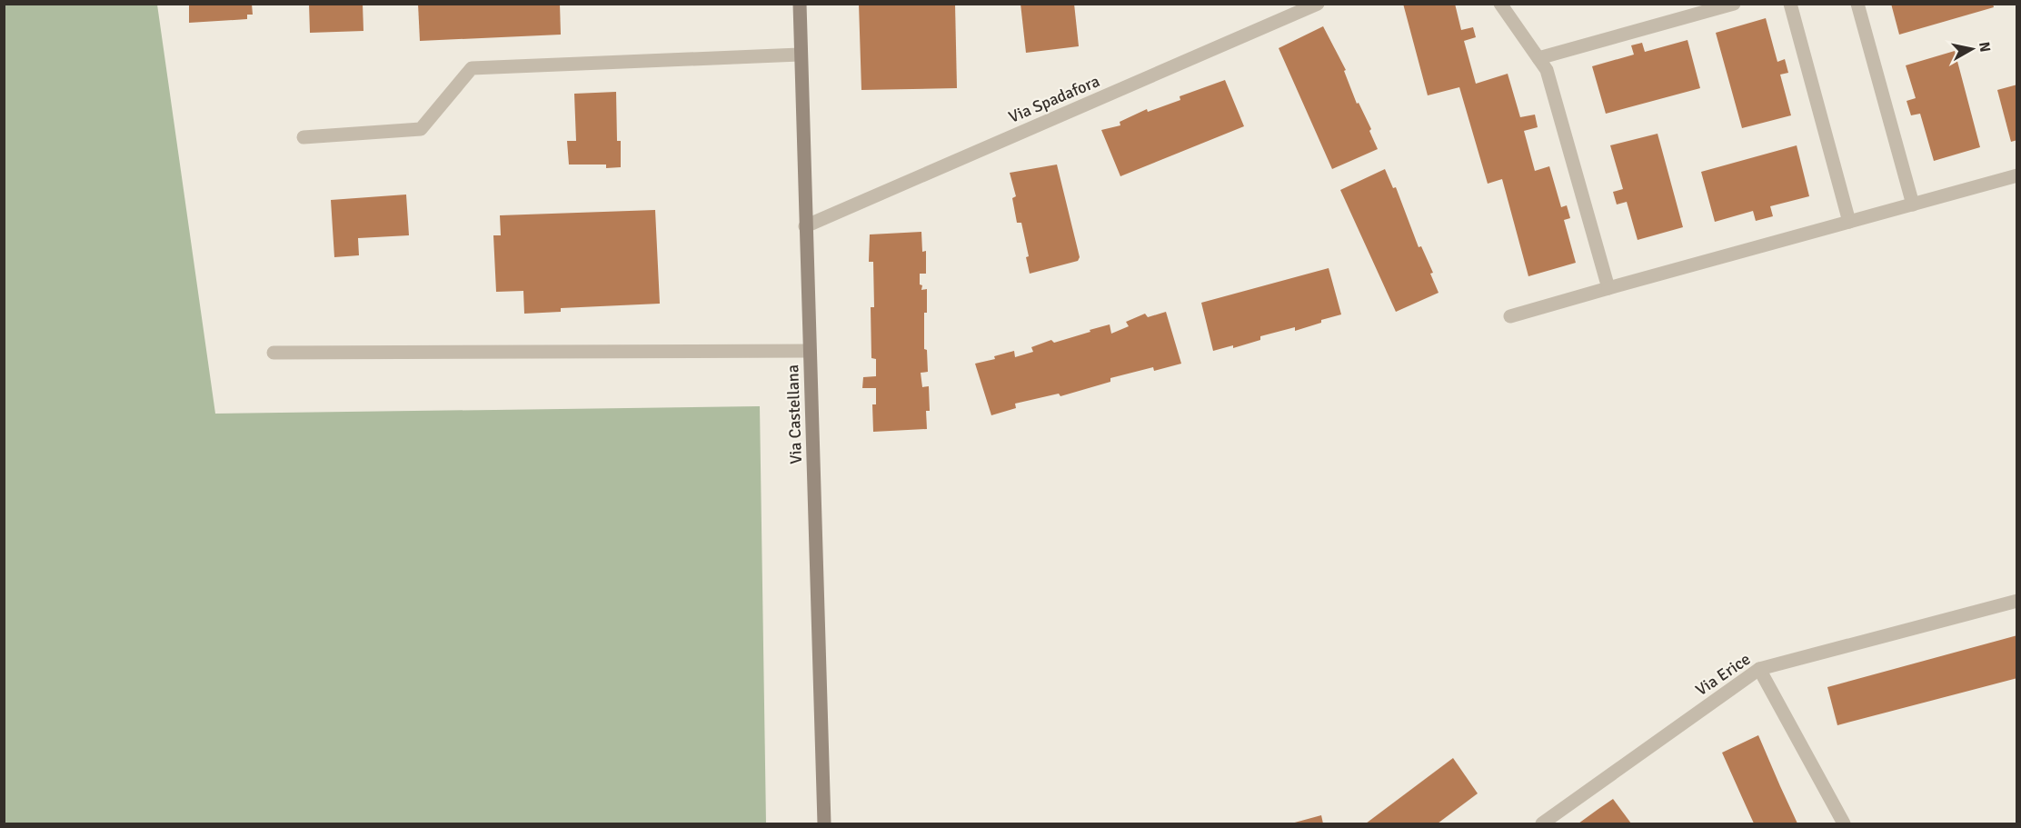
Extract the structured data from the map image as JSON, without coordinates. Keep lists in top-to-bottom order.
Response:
{
  "streets": {
    "main road": ["Via Castellana"],
    "street": ["Via Spadafora", "Via Erice"]
  },
  "crossings": [
    ["Via Spadafora", "Via Castellana"]
  ],
  "north": "right"
}
